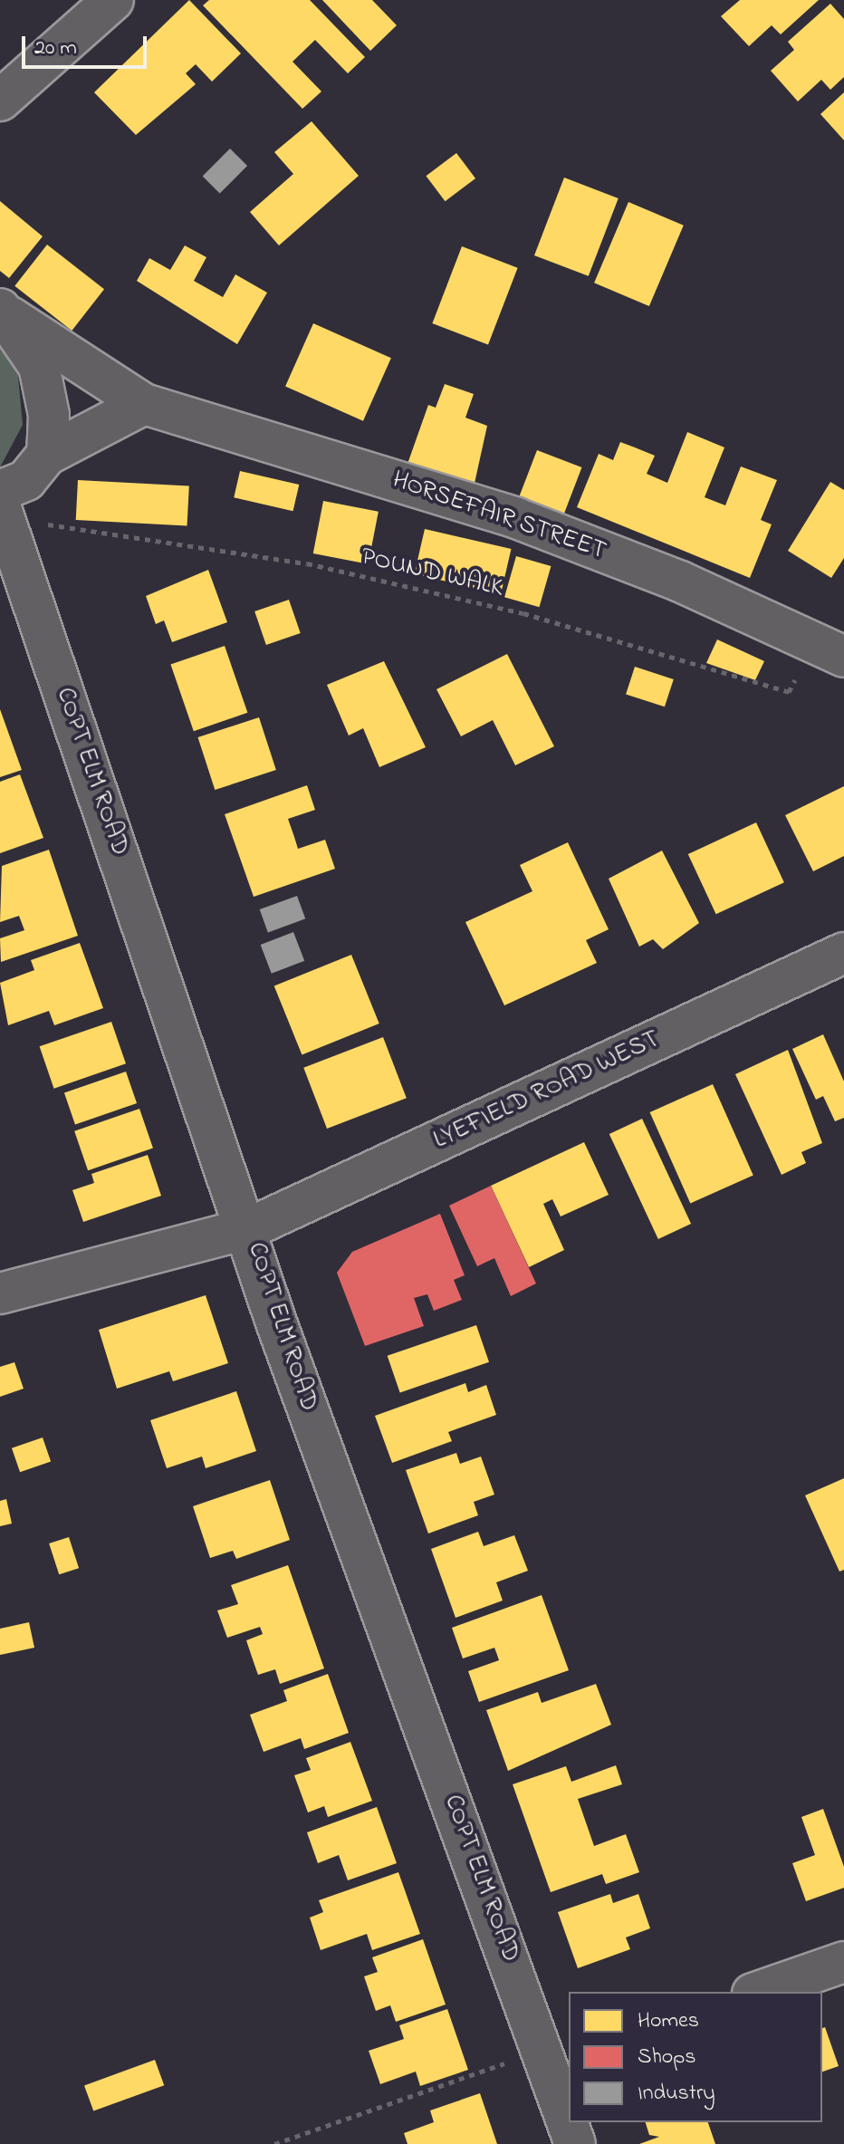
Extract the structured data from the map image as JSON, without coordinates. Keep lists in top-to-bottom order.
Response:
{
  "streets": {
    "street": ["HORSEFAIR STREET", "COPT ELM ROAD", "LYEFIELD ROAD WEST"],
    "path": ["POUND WALK"]
  },
  "crossings": [
    ["HORSEFAIR STREET", "POUND WALK"],
    ["POUND WALK", "COPT ELM ROAD"],
    ["COPT ELM ROAD", "LYEFIELD ROAD WEST"]
  ],
  "legend": ["Homes", "Shops", "Industry"],
  "scale_bar": "20 m"
}
